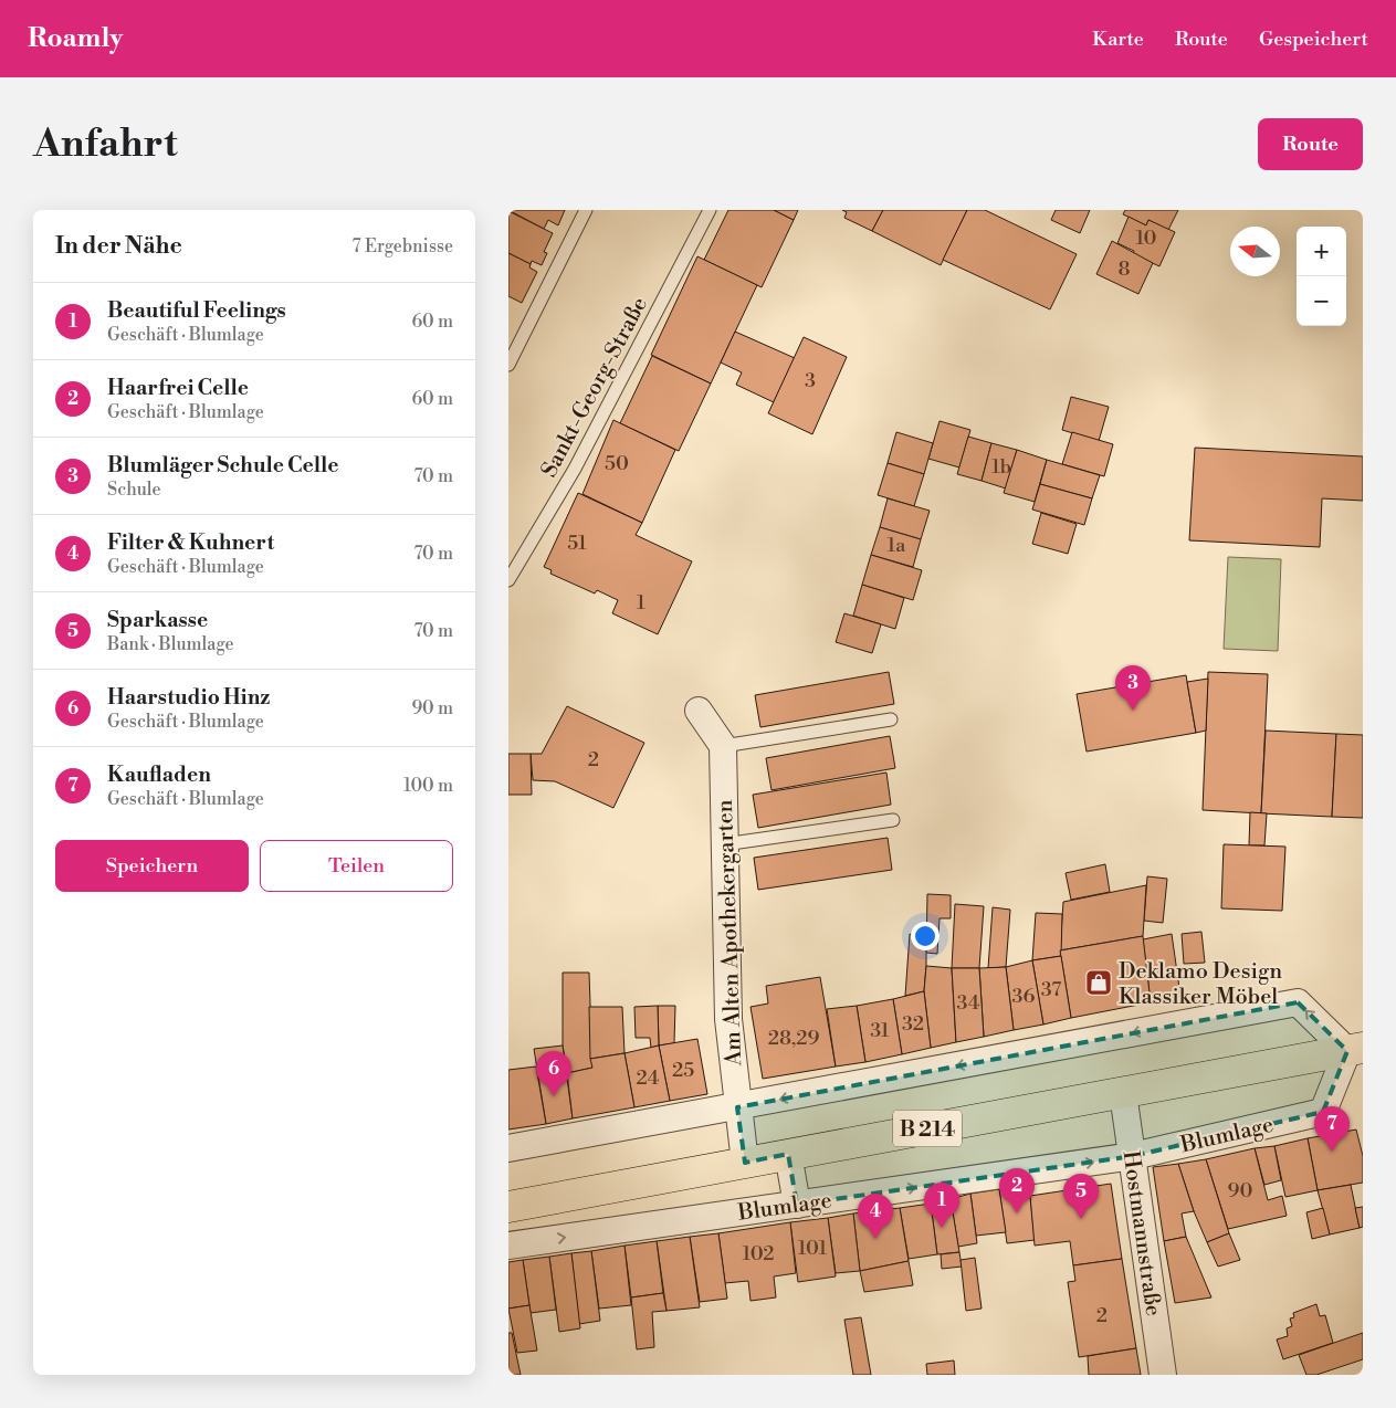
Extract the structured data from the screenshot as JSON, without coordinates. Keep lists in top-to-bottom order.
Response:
{
  "streets": {
    "main road": ["B 214"],
    "street": ["Am Alten Apothekergarten", "Blumlage", "Hostmannstraße"],
    "lane": ["Sankt-Georg-Straße"]
  },
  "crossings": [
    ["Am Alten Apothekergarten", "B 214"],
    ["B 214", "Blumlage"],
    ["B 214", "Hostmannstraße"],
    ["Blumlage", "Hostmannstraße"]
  ],
  "places": {
    "shop": ["Deklamo Design Klassiker Möbel"]
  },
  "house_numbers": [
    "10",
    "8",
    "3",
    "50",
    "1b",
    "51",
    "1a",
    "1",
    "2",
    "37",
    "36",
    "34",
    "32",
    "31",
    "28,29",
    "25",
    "24",
    "90",
    "101",
    "102",
    "2"
  ],
  "north": "left",
  "page": {
    "header": "Roamly",
    "nav": ["Karte", "Route", "Gespeichert"],
    "buttons": [
      "Route",
      ["Speichern", "Teilen"]
    ],
    "title": "Anfahrt",
    "heading": ["In der Nähe", "7 Ergebnisse"],
    "map_buttons": ["+", "−"],
    "list": [
      {
        "mark": "1",
        "name": "Beautiful Feelings",
        "note": "Geschäft · Blumlage",
        "value": "60 m"
      },
      {
        "mark": "2",
        "name": "Haarfrei Celle",
        "note": "Geschäft · Blumlage",
        "value": "60 m"
      },
      {
        "mark": "3",
        "name": "Blumläger Schule Celle",
        "note": "Schule",
        "value": "70 m"
      },
      {
        "mark": "4",
        "name": "Filter & Kuhnert",
        "note": "Geschäft · Blumlage",
        "value": "70 m"
      },
      {
        "mark": "5",
        "name": "Sparkasse",
        "note": "Bank · Blumlage",
        "value": "70 m"
      },
      {
        "mark": "6",
        "name": "Haarstudio Hinz",
        "note": "Geschäft · Blumlage",
        "value": "90 m"
      },
      {
        "mark": "7",
        "name": "Kaufladen",
        "note": "Geschäft · Blumlage",
        "value": "100 m"
      }
    ],
    "pins": [
      "3",
      "6",
      "7",
      "2",
      "5",
      "1",
      "4"
    ]
  }
}
